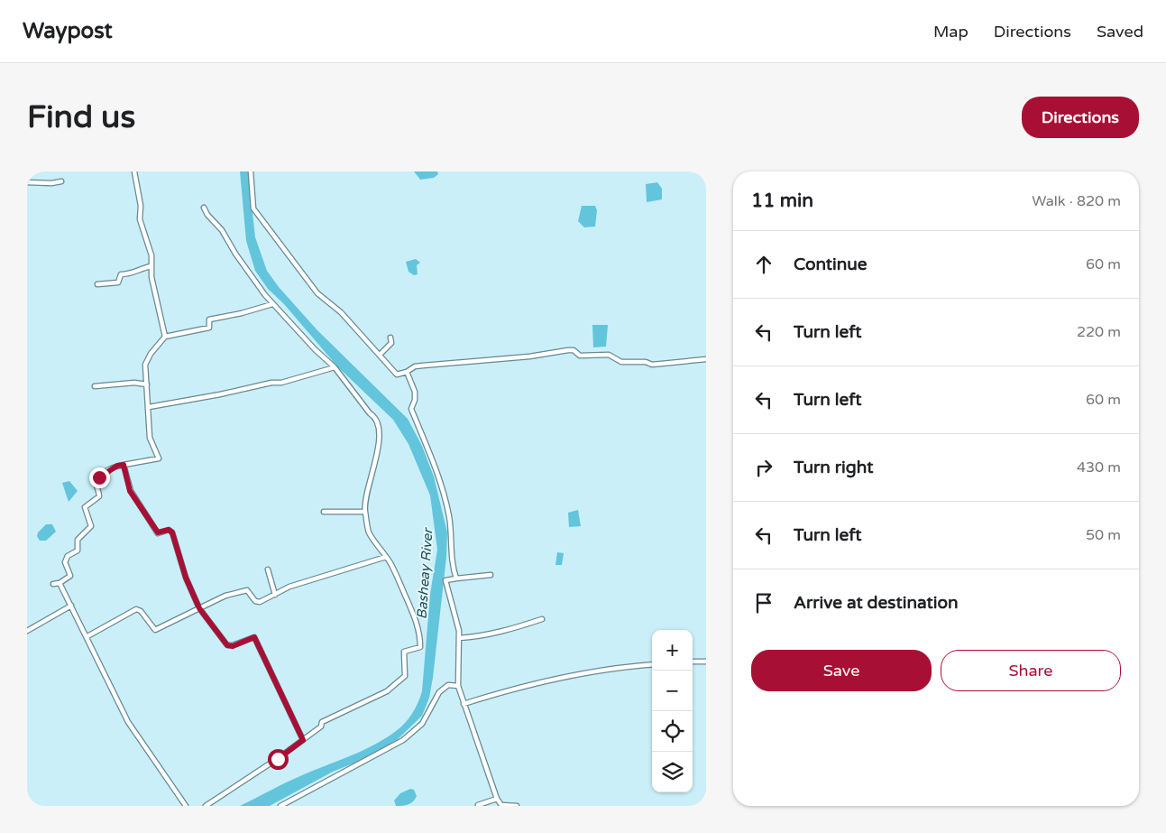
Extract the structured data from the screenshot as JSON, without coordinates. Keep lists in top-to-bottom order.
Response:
{
  "water": ["Basheay River"],
  "page": {
    "header": "Waypost",
    "nav": ["Map", "Directions", "Saved"],
    "buttons": [
      "Directions",
      ["Save", "Share"]
    ],
    "title": "Find us",
    "heading": ["11 min", "Walk · 820 m"],
    "list": [
      ["Continue", "60 m"],
      ["Turn left", "220 m"],
      ["Turn left", "60 m"],
      ["Turn right", "430 m"],
      ["Turn left", "50 m"],
      "Arrive at destination"
    ],
    "map_buttons": ["+", "−"]
  }
}
